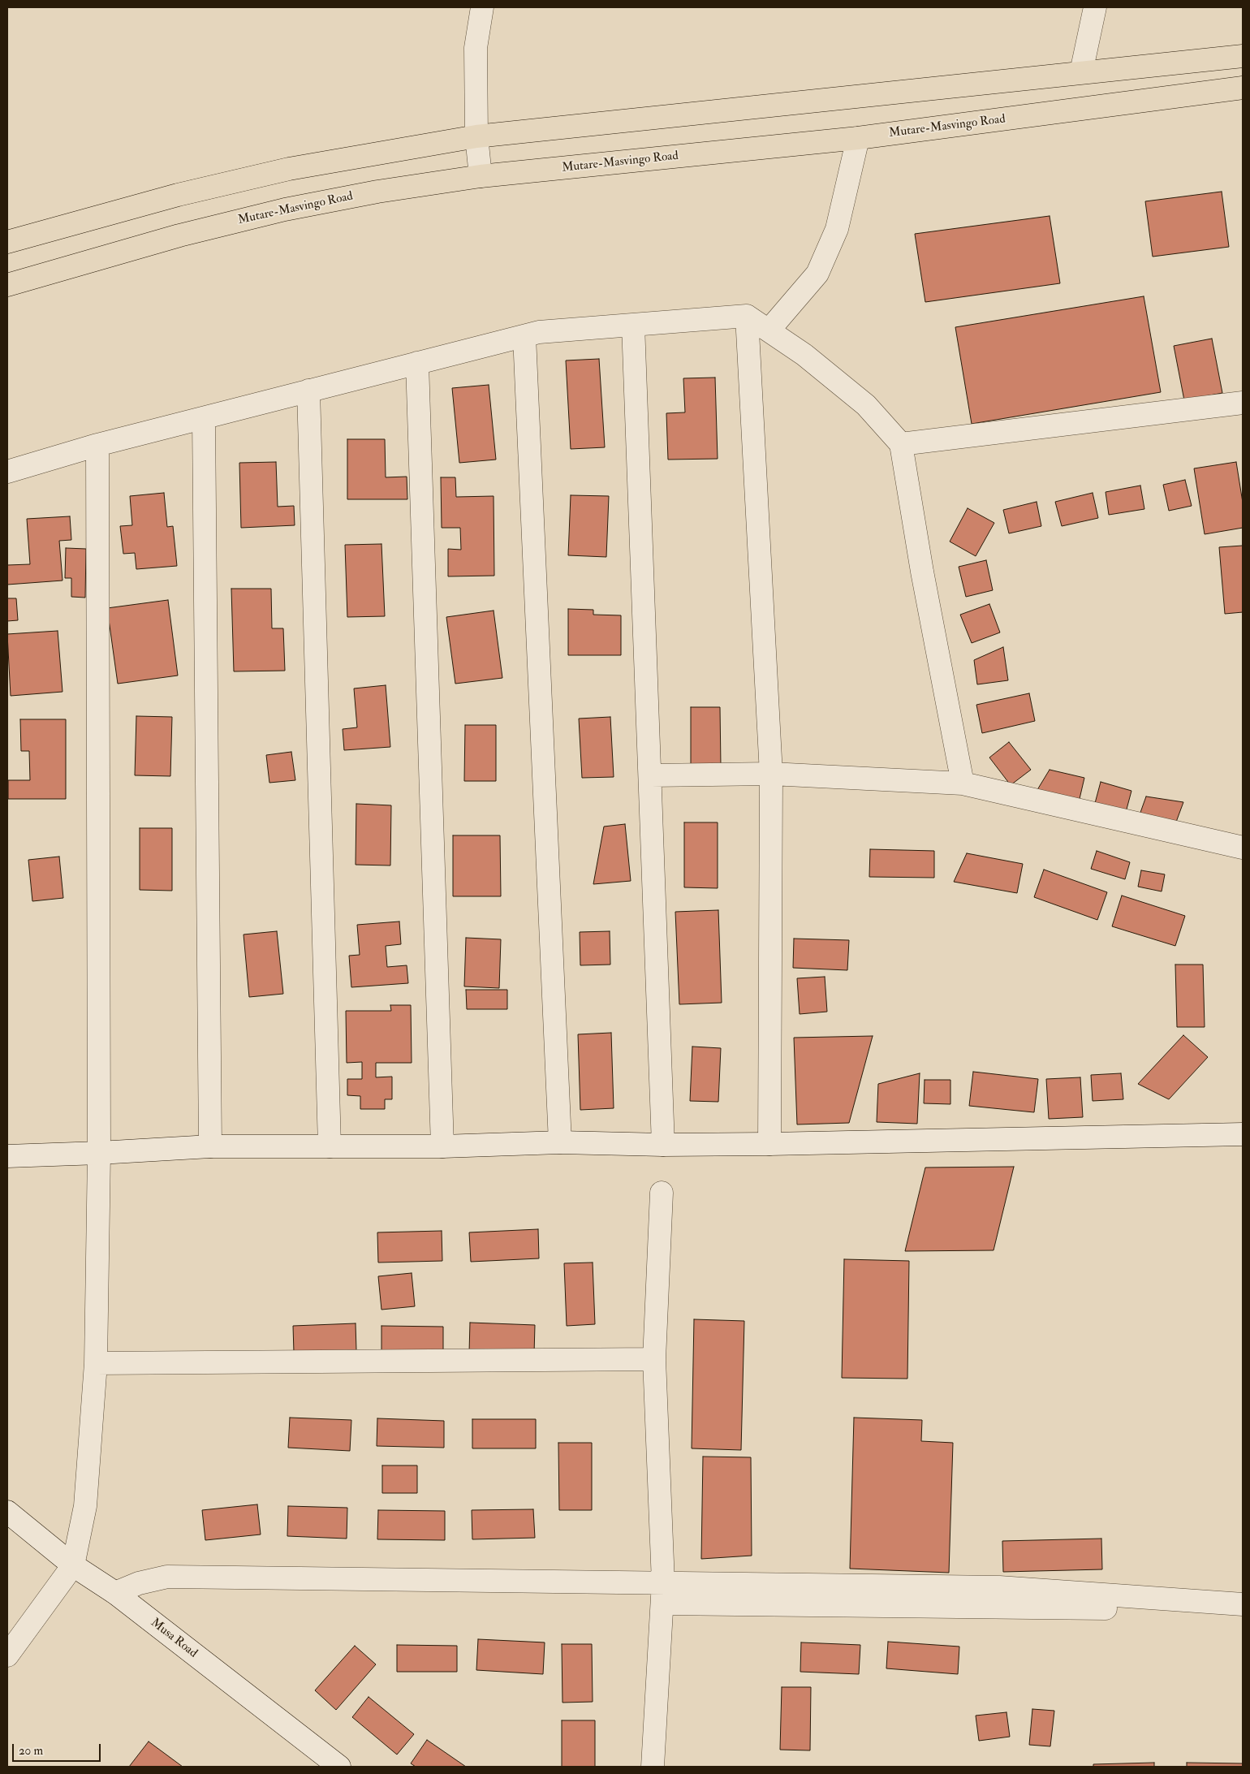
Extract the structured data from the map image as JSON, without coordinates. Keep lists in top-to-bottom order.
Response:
{
  "streets": {
    "highway": ["Mutare-Masvingo Road"],
    "street": ["Musa Road"]
  },
  "scale_bar": "20 m"
}
